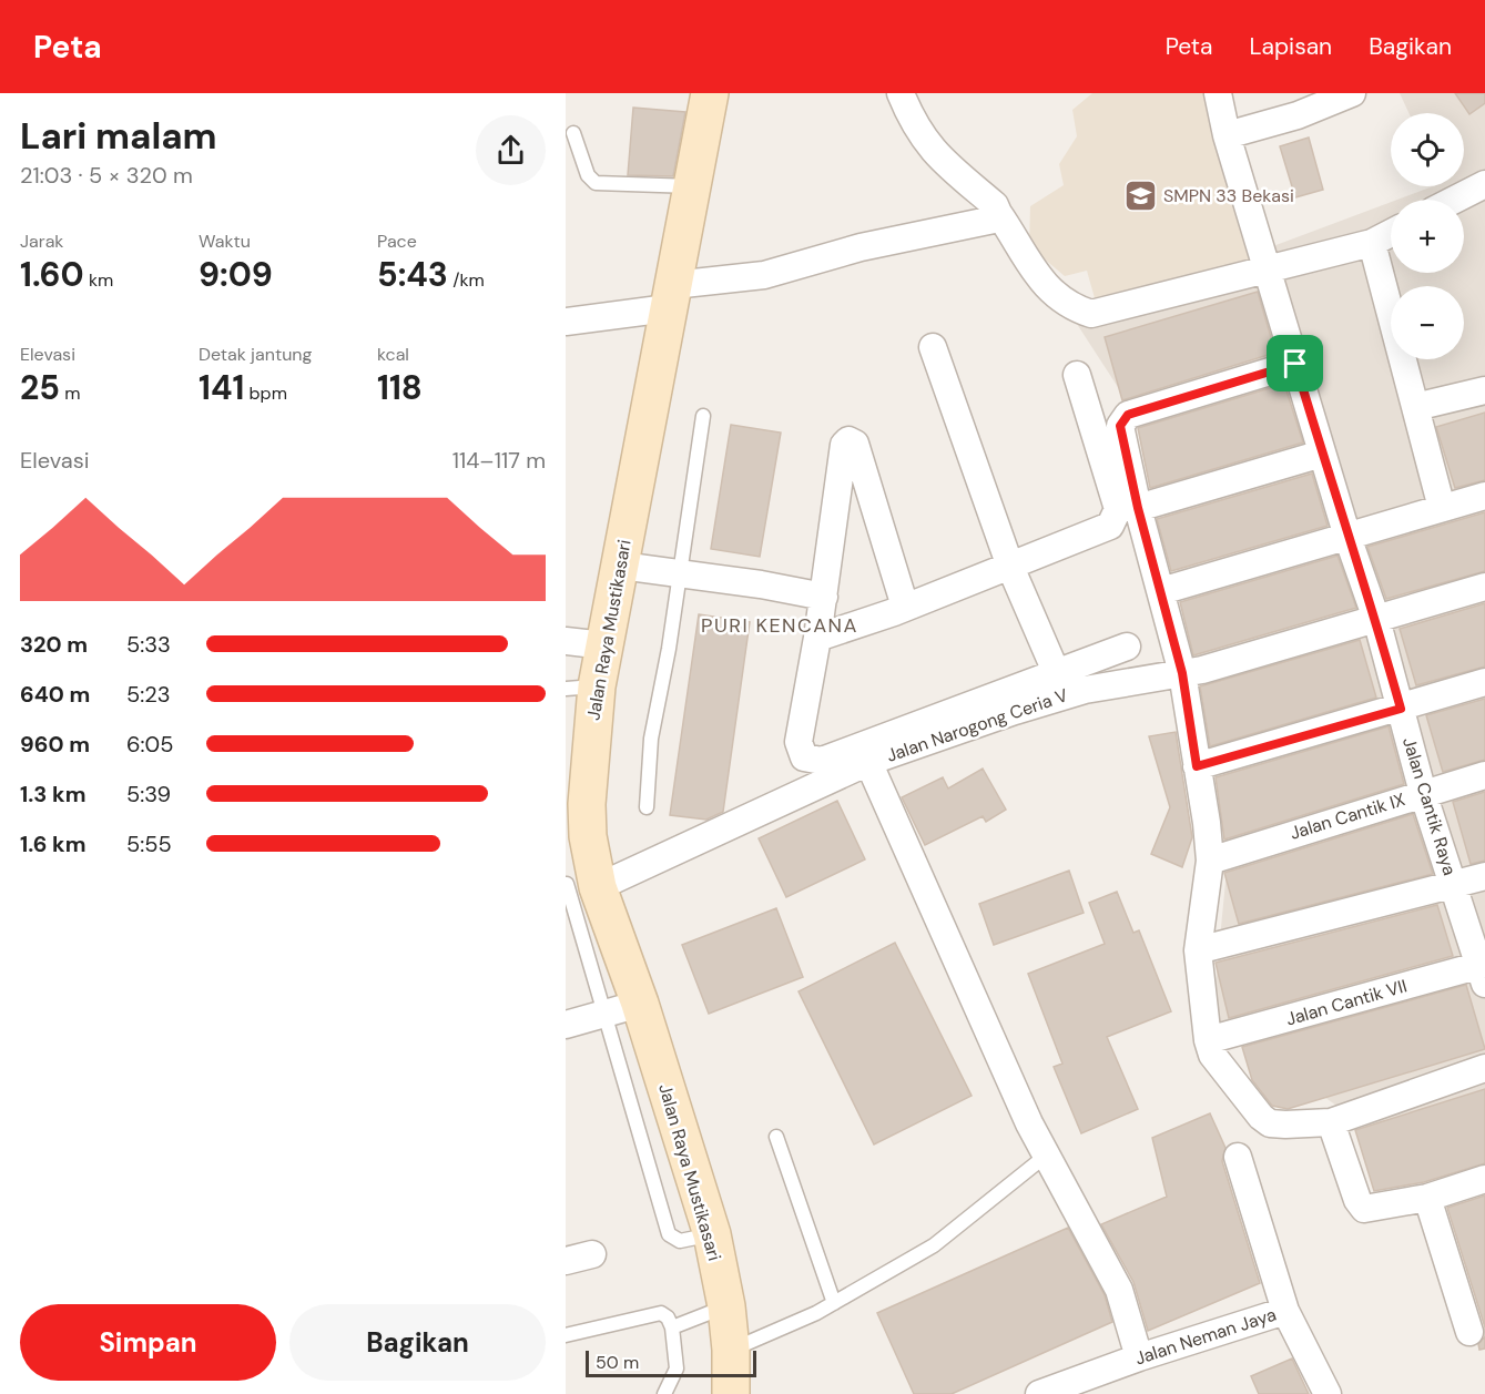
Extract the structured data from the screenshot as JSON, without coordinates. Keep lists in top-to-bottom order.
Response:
{
  "streets": {
    "main road": ["Jalan Raya Mustikasari"],
    "street": [
      "Jalan Narogong Ceria V",
      "Jalan Cantik Raya",
      "Jalan Cantik IX",
      "Jalan Cantik VII",
      "Jalan Neman Jaya"
    ]
  },
  "crossings": [
    ["Jalan Raya Mustikasari", "Jalan Narogong Ceria V"],
    ["Jalan Narogong Ceria V", "Jalan Cantik Raya"],
    ["Jalan Cantik Raya", "Jalan Cantik IX"],
    ["Jalan Cantik Raya", "Jalan Cantik VII"]
  ],
  "districts": ["PURI KENCANA"],
  "places": {
    "school or university": ["SMPN 33 Bekasi"]
  },
  "scale_bar": "50 m",
  "page": {
    "header": "Peta",
    "nav": ["Peta", "Lapisan", "Bagikan"],
    "heading": ["Lari malam", "21:03 · 5 × 320 m"],
    "map_buttons": ["+", "−"],
    "stats": [
      ["Jarak", "1.60 km"],
      ["Waktu", "9:09"],
      ["Pace", "5:43 /km"],
      ["Elevasi", "25 m"],
      ["Detak jantung", "141 bpm"],
      ["kcal", "118"]
    ],
    "chart": ["Elevasi", "114–117 m"],
    "list": [
      {
        "name": "320 m",
        "note": "5:33"
      },
      {
        "name": "640 m",
        "note": "5:23"
      },
      {
        "name": "960 m",
        "note": "6:05"
      },
      {
        "name": "1.3 km",
        "note": "5:39"
      },
      {
        "name": "1.6 km",
        "note": "5:55"
      }
    ],
    "buttons": ["Simpan", "Bagikan"],
    "scale": "50 m"
  }
}
